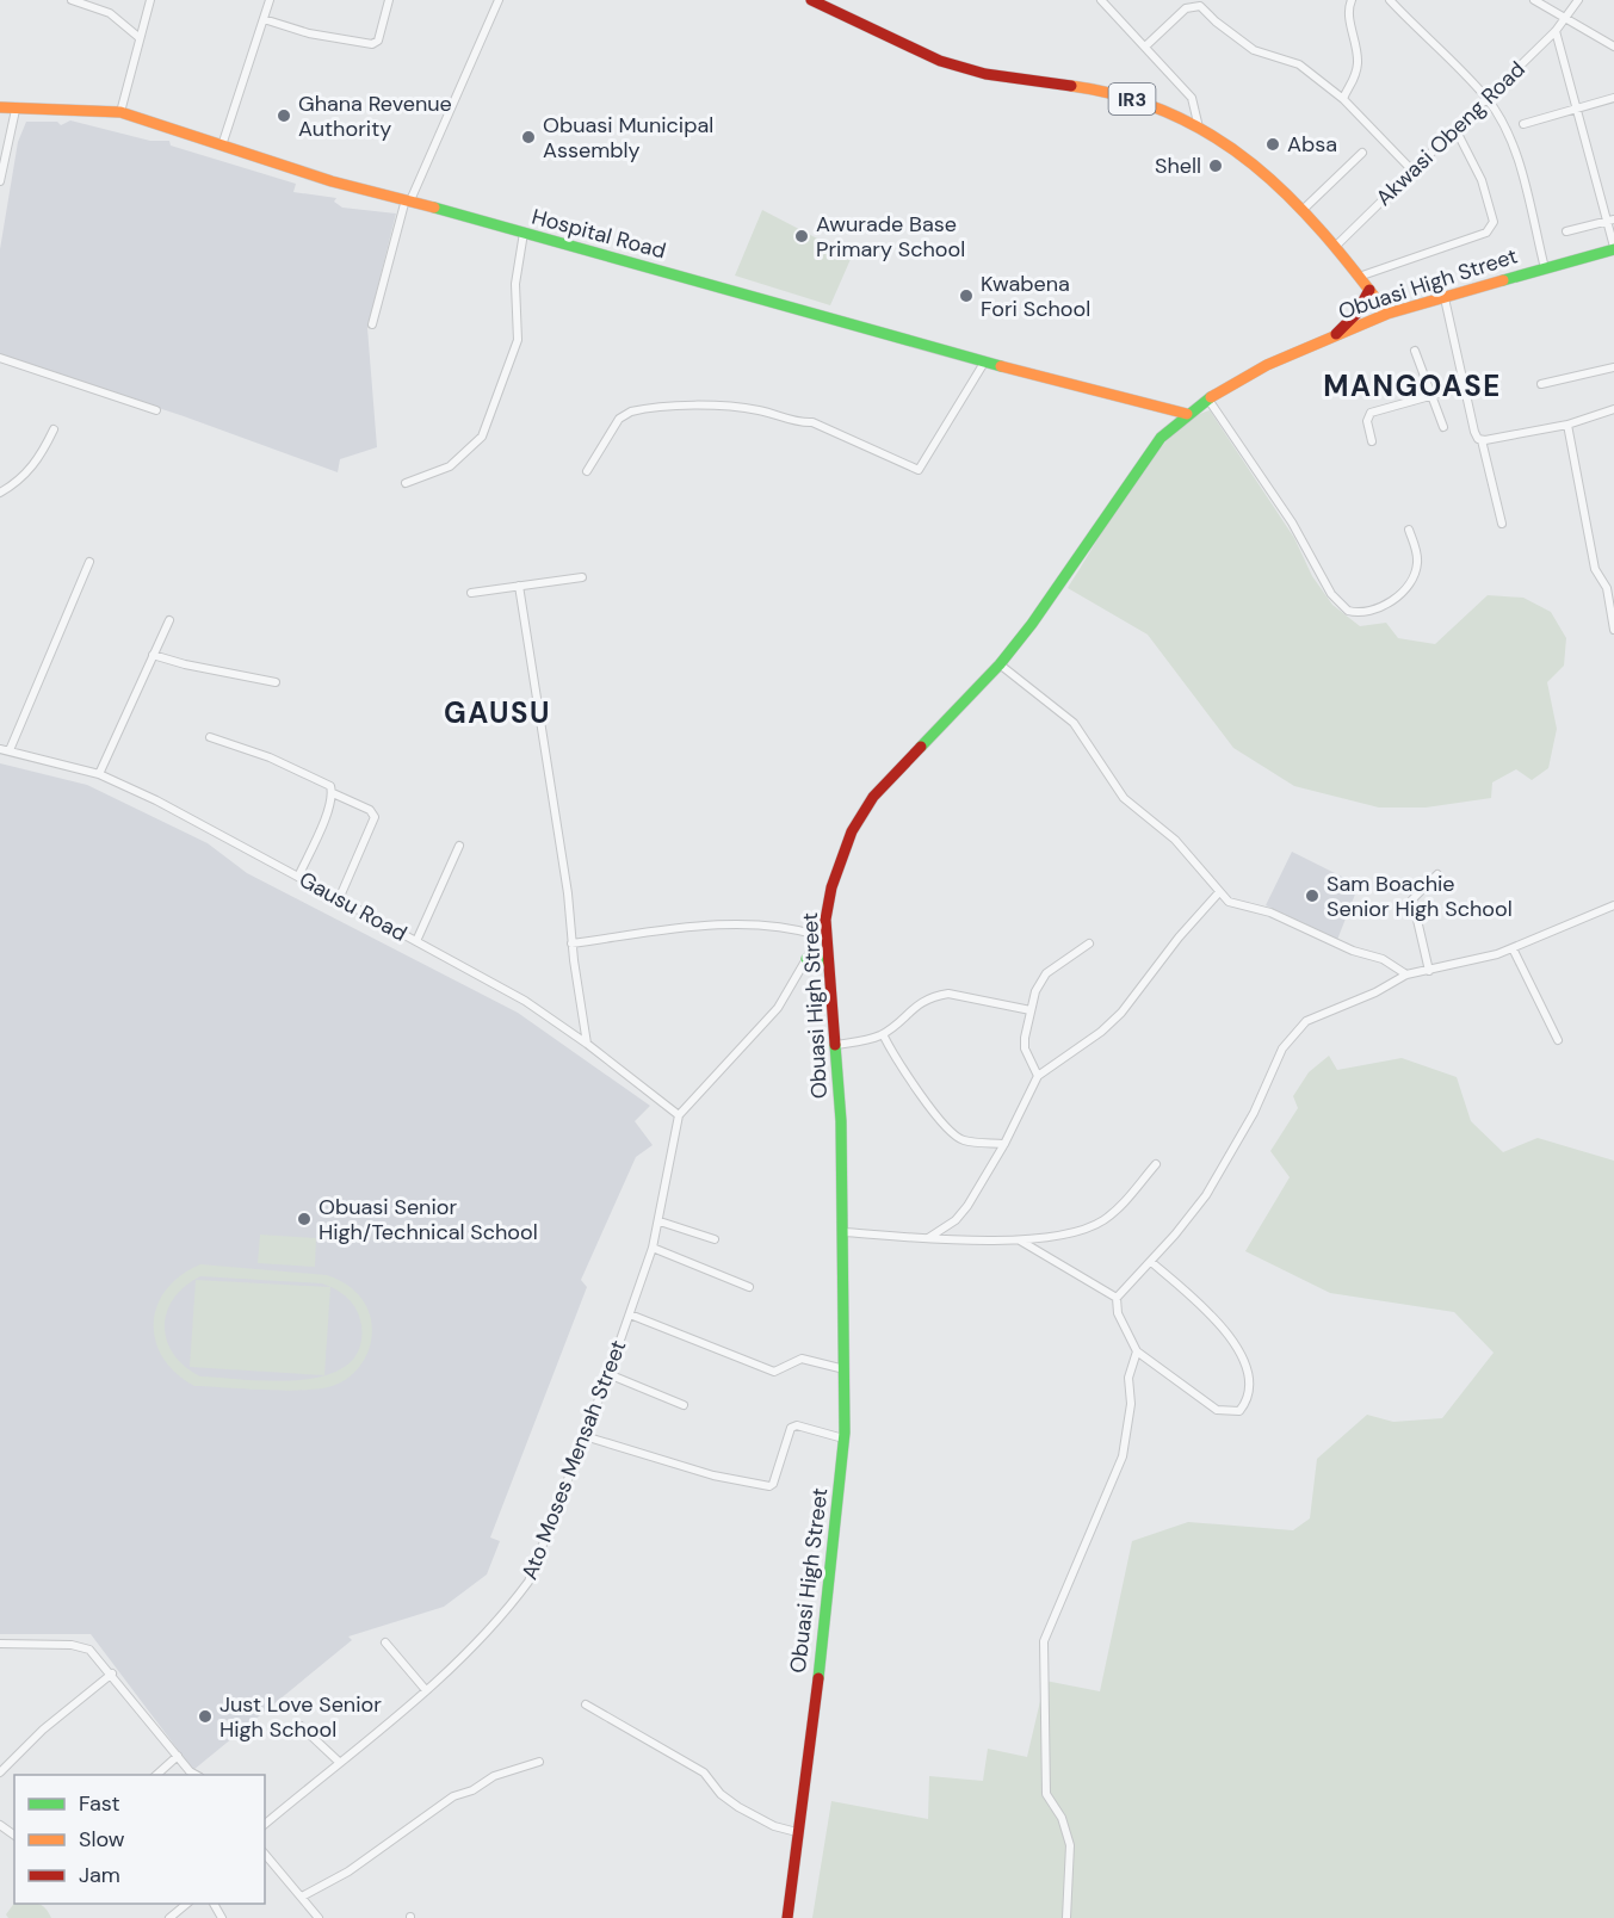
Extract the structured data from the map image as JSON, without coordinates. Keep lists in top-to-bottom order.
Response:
{
  "streets": {
    "street": [
      "IR3",
      "Akwasi Obeng Road",
      "Hospital Road",
      "Obuasi High Street",
      "Gausu Road",
      "Ato Moses Mensah Street"
    ]
  },
  "crossings": [
    ["IR3", "Akwasi Obeng Road"],
    ["IR3", "Obuasi High Street"],
    ["Hospital Road", "Obuasi High Street"],
    ["Gausu Road", "Ato Moses Mensah Street"]
  ],
  "districts": ["MANGOASE", "GAUSU"],
  "places": [
    "Ghana Revenue Authority",
    "Obuasi Municipal Assembly",
    "Absa",
    "Shell",
    "Awurade Base Primary School",
    "Kwabena Fori School",
    "Sam Boachie Senior High School",
    "Obuasi Senior High/Technical School",
    "Just Love Senior High School"
  ],
  "legend": ["Fast", "Slow", "Jam"]
}
